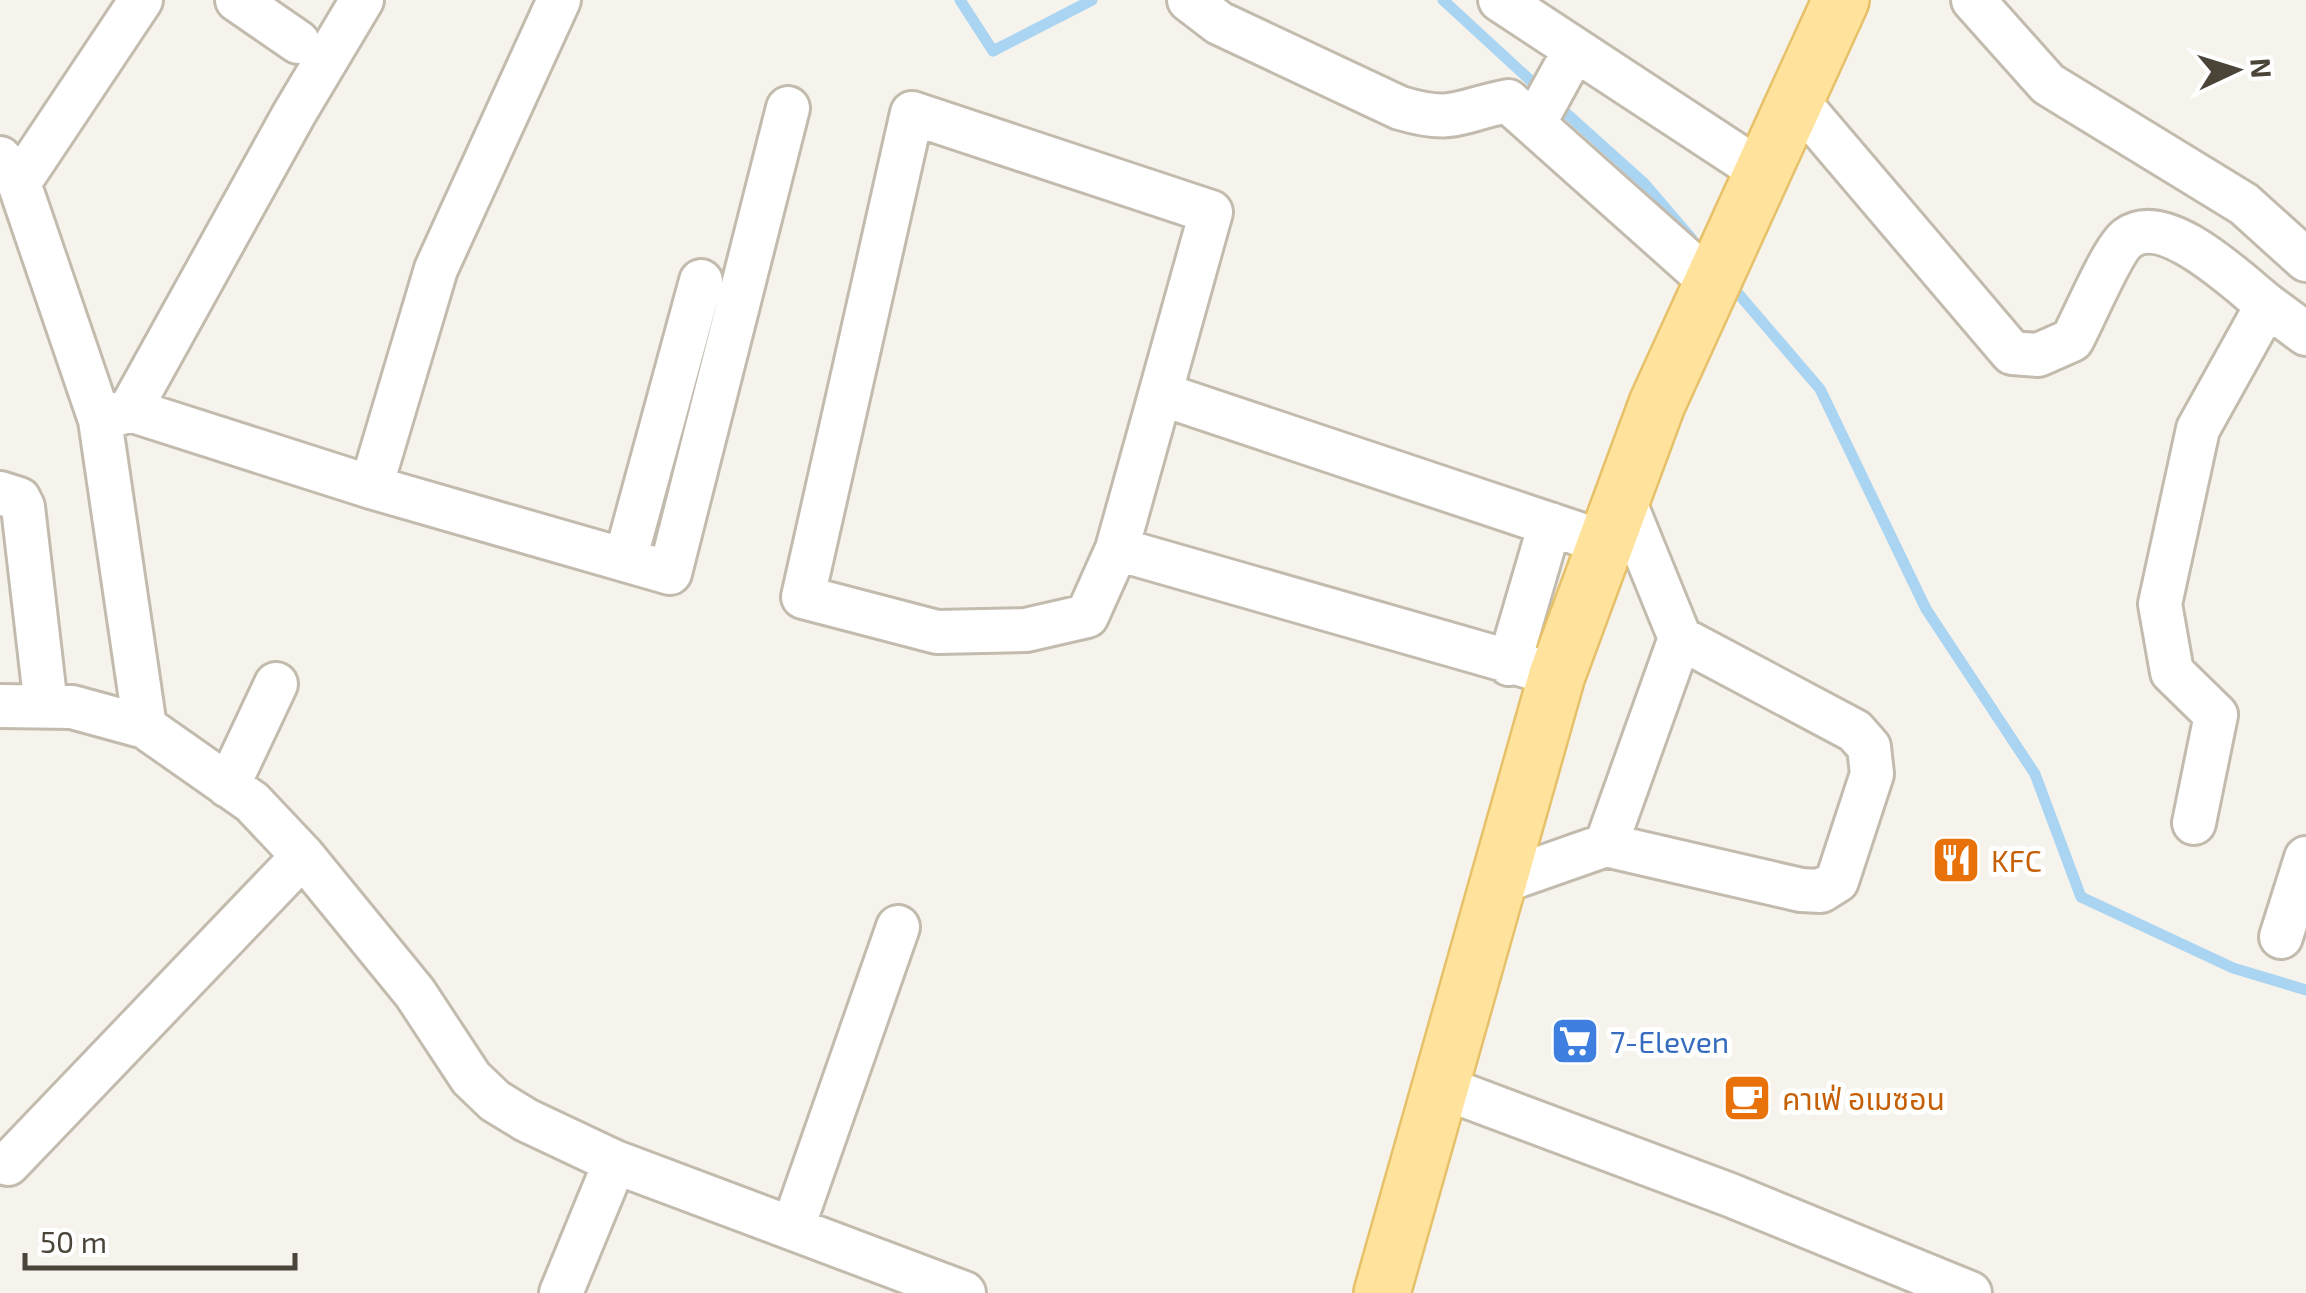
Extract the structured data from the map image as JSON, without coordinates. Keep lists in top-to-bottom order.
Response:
{
  "places": {
    "restaurant": ["KFC"],
    "supermarket": ["7-Eleven"],
    "cafe": ["คาเฟ่ อเมซอน"]
  },
  "scale_bar": "50 m",
  "north": "right"
}
